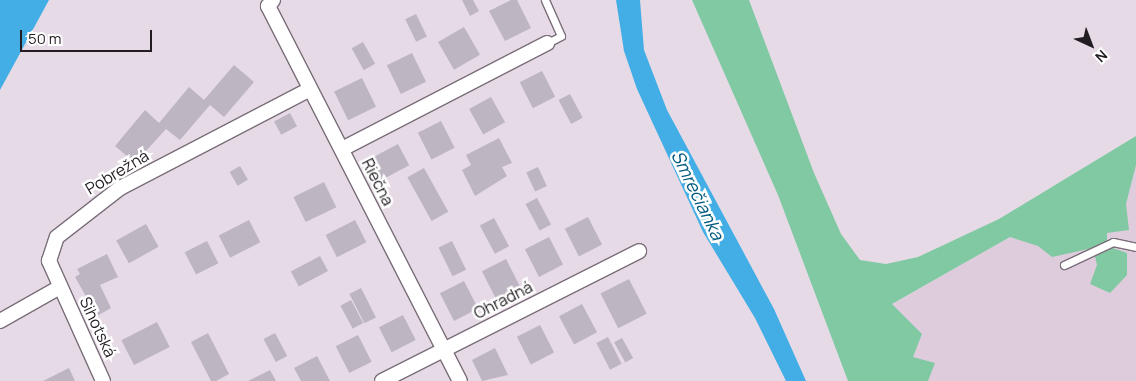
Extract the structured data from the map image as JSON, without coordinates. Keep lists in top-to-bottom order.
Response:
{
  "streets": {
    "street": [
      "Pobrežná",
      "Riečna",
      "Ohradná",
      "Sihotská"
    ]
  },
  "crossings": [
    ["Pobrežná", "Riečna"],
    ["Pobrežná", "Sihotská"],
    ["Riečna", "Ohradná"]
  ],
  "water": ["Smrečianka"],
  "scale_bar": "50 m",
  "north": "bottom right"
}
